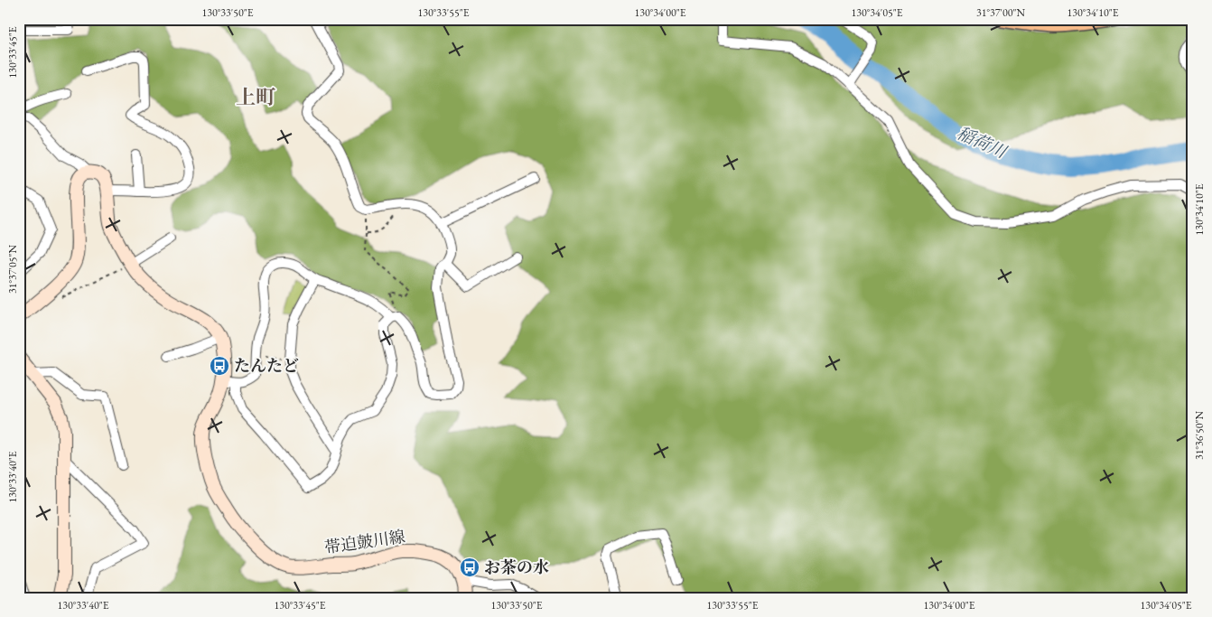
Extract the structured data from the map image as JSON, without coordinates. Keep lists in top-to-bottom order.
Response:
{
  "streets": {
    "street": ["帯迫皷川線"]
  },
  "districts": ["上町"],
  "water": ["稲荷川"],
  "places": {
    "bus stop": ["たんたど", "お茶の水"]
  },
  "coordinates": [
    "130°33'50\"E",
    "130°33'55\"E",
    "130°34'00\"E",
    "130°34'05\"E",
    "31°37'00\"N",
    "130°34'10\"E",
    "130°33'45\"E",
    "31°37'05\"N",
    "31°36'50\"N",
    "130°33'40\"E"
  ]
}
